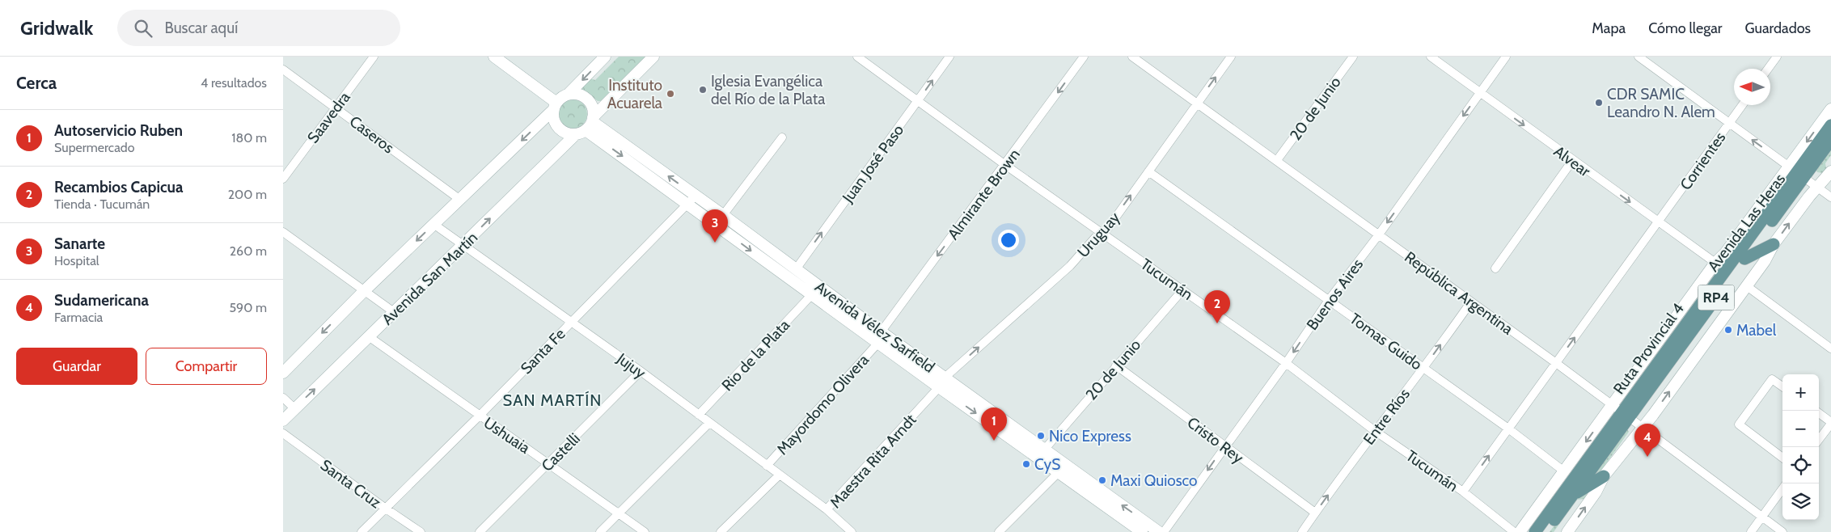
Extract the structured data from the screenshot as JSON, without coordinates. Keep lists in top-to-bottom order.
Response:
{
  "streets": {
    "main road": [
      "Avenida Las Heras",
      "Avenida San Martín",
      "RP4",
      "Avenida Vélez Sarfield",
      "Ruta Provincial 4"
    ],
    "street": [
      "20 de Junio",
      "Saavedra",
      "Caseros",
      "Alvear",
      "Corrientes",
      "Juan José Paso",
      "Almirante Brown",
      "Uruguay",
      "Tucumán",
      "República Argentina",
      "Buenos Aires",
      "Tomas Guido",
      "Santa Fe",
      "Rio de la Plata",
      "Jujuy",
      "Mayordomo Olivera",
      "Entre Ríos",
      "Ushuaia",
      "Cristo Rey",
      "Castelli",
      "Maestra Rita Arndt",
      "Santa Cruz"
    ]
  },
  "crossings": [
    ["20 de Junio", "Tucumán"],
    ["20 de Junio", "República Argentina"],
    ["20 de Junio", "Avenida Vélez Sarfield"],
    ["20 de Junio", "Cristo Rey"],
    ["Saavedra", "Caseros"],
    ["Alvear", "Corrientes"],
    ["Alvear", "Avenida Las Heras"],
    ["Alvear", "Buenos Aires"],
    ["Corrientes", "Tucumán"],
    ["Corrientes", "República Argentina"],
    ["Corrientes", "Tomas Guido"],
    ["Juan José Paso", "Tucumán"],
    ["Juan José Paso", "Avenida Vélez Sarfield"],
    ["Almirante Brown", "Tucumán"],
    ["Almirante Brown", "Avenida Vélez Sarfield"],
    ["Avenida Las Heras", "República Argentina"],
    ["Avenida Las Heras", "Tomas Guido"],
    ["Avenida Las Heras", "Ruta Provincial 4"],
    ["Uruguay", "Tucumán"],
    ["Uruguay", "República Argentina"],
    ["Uruguay", "Avenida Vélez Sarfield"],
    ["Uruguay", "Tomas Guido"],
    ["Uruguay", "Maestra Rita Arndt"],
    ["Avenida San Martín", "Avenida Vélez Sarfield"],
    ["Avenida San Martín", "Jujuy"],
    ["Avenida San Martín", "Ushuaia"],
    ["Tucumán", "Buenos Aires"],
    ["Tucumán", "Entre Ríos"],
    ["República Argentina", "Buenos Aires"],
    ["República Argentina", "Ruta Provincial 4"],
    ["República Argentina", "Entre Ríos"],
    ["Buenos Aires", "Tomas Guido"],
    ["Buenos Aires", "Cristo Rey"],
    ["Avenida Vélez Sarfield", "Santa Fe"],
    ["Avenida Vélez Sarfield", "Rio de la Plata"],
    ["Avenida Vélez Sarfield", "Mayordomo Olivera"],
    ["Avenida Vélez Sarfield", "Maestra Rita Arndt"],
    ["Tomas Guido", "Entre Ríos"],
    ["Santa Fe", "Jujuy"],
    ["Santa Fe", "Ushuaia"],
    ["Santa Fe", "Santa Cruz"],
    ["Rio de la Plata", "Jujuy"],
    ["Jujuy", "Mayordomo Olivera"],
    ["Jujuy", "Castelli"],
    ["Jujuy", "Maestra Rita Arndt"],
    ["Entre Ríos", "Cristo Rey"],
    ["Ushuaia", "Castelli"]
  ],
  "one_way": [
    "Alvear",
    "Corrientes",
    "Juan José Paso",
    "Almirante Brown",
    "Uruguay",
    "Buenos Aires",
    "Entre Ríos"
  ],
  "districts": ["SAN MARTÍN"],
  "places": [
    "Iglesia Evangélica del Río de la Plata",
    "Instituto Acuarela",
    "CDR SAMIC Leandro N. Alem",
    "Mabel",
    "Nico Express",
    "CyS",
    "Maxi Quiosco"
  ],
  "north": "left",
  "page": {
    "header": "Gridwalk",
    "search": "Buscar aquí",
    "nav": ["Mapa", "Cómo llegar", "Guardados"],
    "heading": ["Cerca", "4 resultados"],
    "list": [
      {
        "mark": "1",
        "name": "Autoservicio Ruben",
        "note": "Supermercado",
        "value": "180 m"
      },
      {
        "mark": "2",
        "name": "Recambios Capicua",
        "note": "Tienda · Tucumán",
        "value": "200 m"
      },
      {
        "mark": "3",
        "name": "Sanarte",
        "note": "Hospital",
        "value": "260 m"
      },
      {
        "mark": "4",
        "name": "Sudamericana",
        "note": "Farmacia",
        "value": "590 m"
      }
    ],
    "pins": [
      "3",
      "2",
      "1",
      "4"
    ],
    "buttons": ["Guardar", "Compartir"],
    "map_buttons": ["+", "−"]
  }
}
